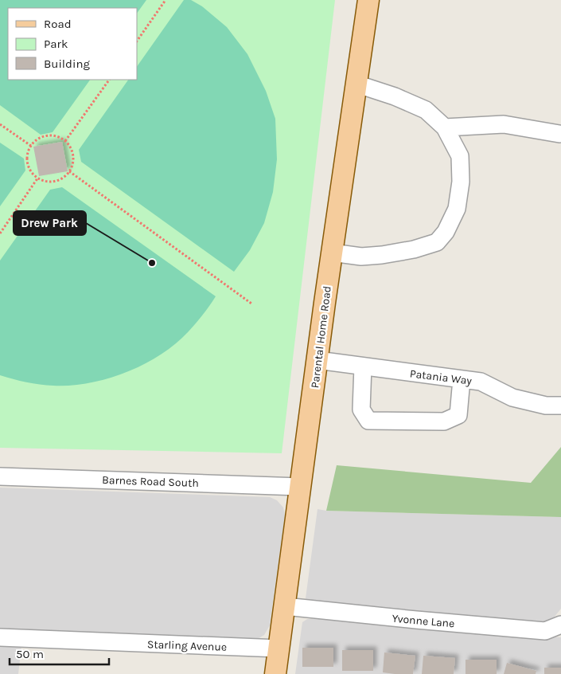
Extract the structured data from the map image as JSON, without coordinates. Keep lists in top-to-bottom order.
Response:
{
  "streets": {
    "main road": ["Parental Home Road"],
    "street": [
      "Patania Way",
      "Barnes Road South",
      "Yvonne Lane",
      "Starling Avenue"
    ]
  },
  "crossings": [
    ["Parental Home Road", "Patania Way"],
    ["Parental Home Road", "Barnes Road South"],
    ["Parental Home Road", "Yvonne Lane"],
    ["Parental Home Road", "Starling Avenue"]
  ],
  "places": ["Drew Park"],
  "legend": ["Road", "Park", "Building"],
  "scale_bar": "50 m"
}
